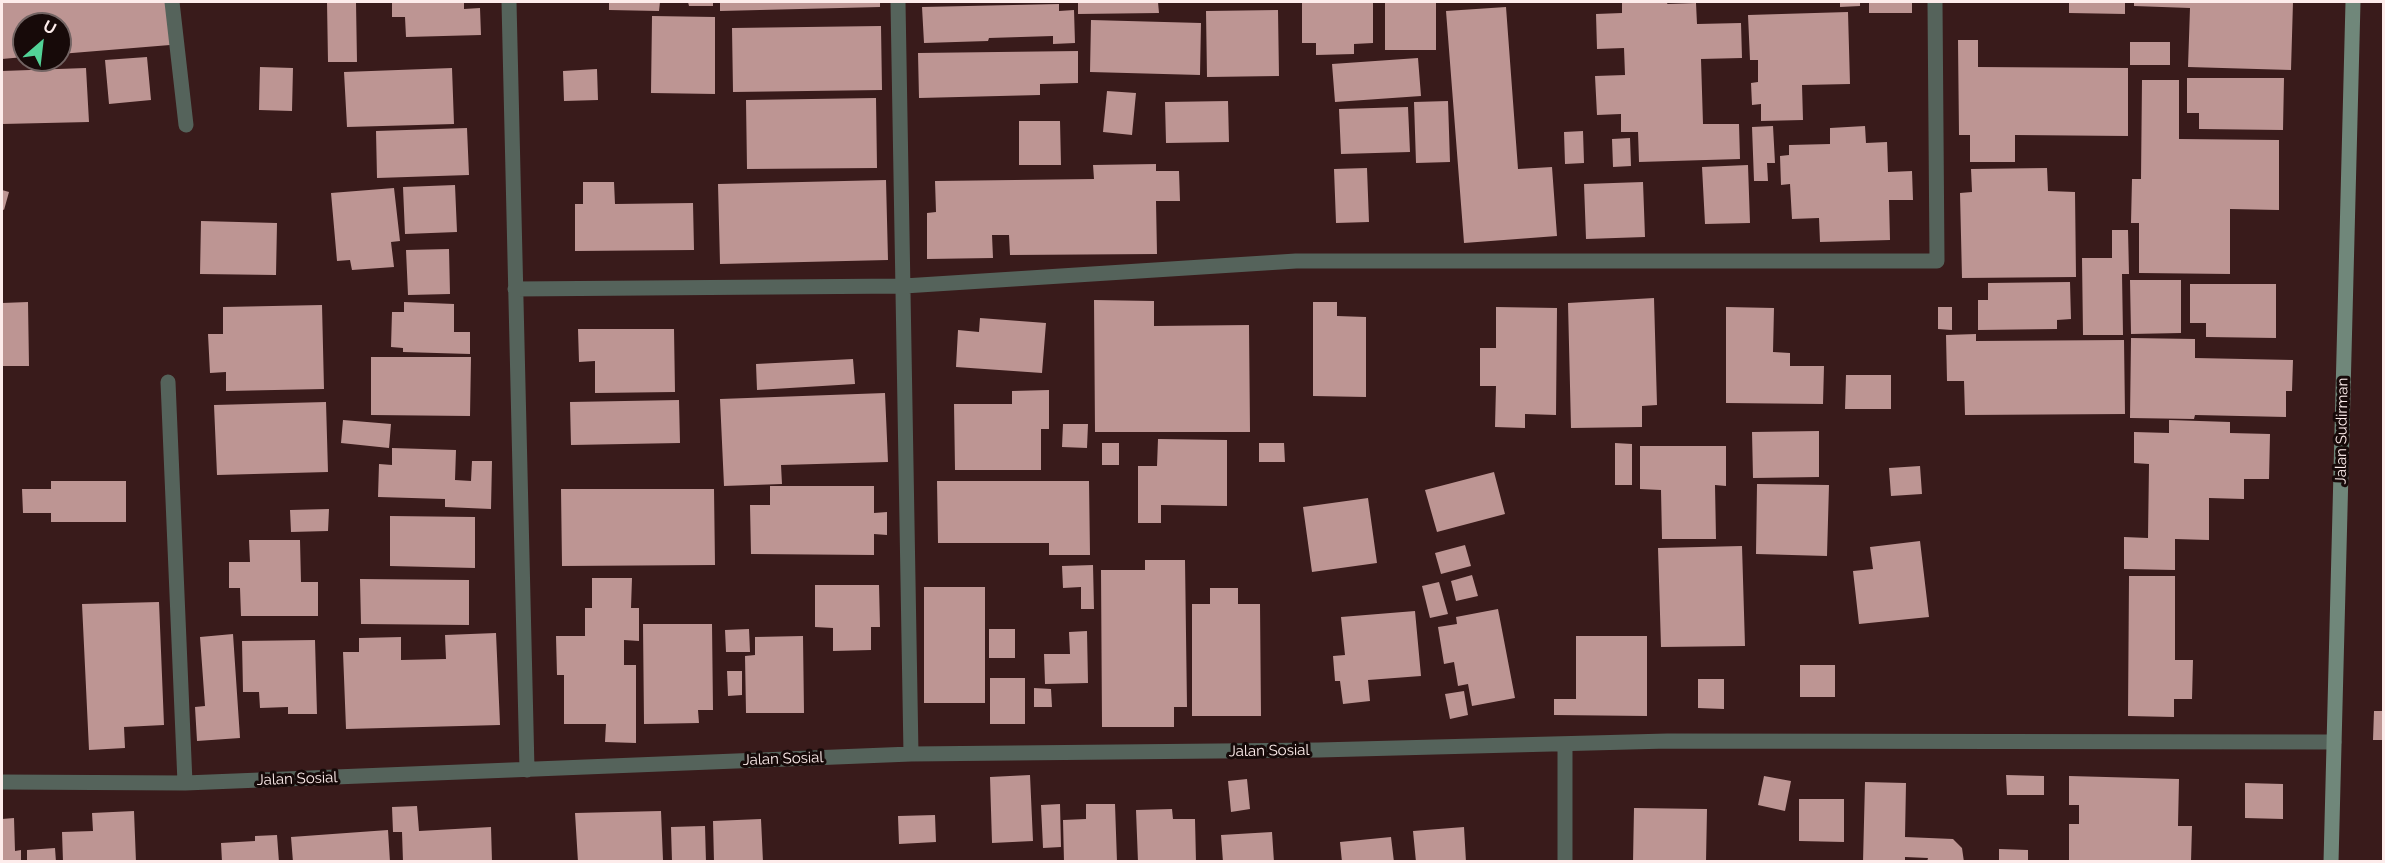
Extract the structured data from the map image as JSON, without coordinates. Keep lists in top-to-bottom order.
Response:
{
  "streets": {
    "main road": ["Jalan Sudirman"],
    "street": ["Jalan Sosial"]
  },
  "crossings": [
    ["Jalan Sudirman", "Jalan Sosial"]
  ],
  "north": "top right"
}
